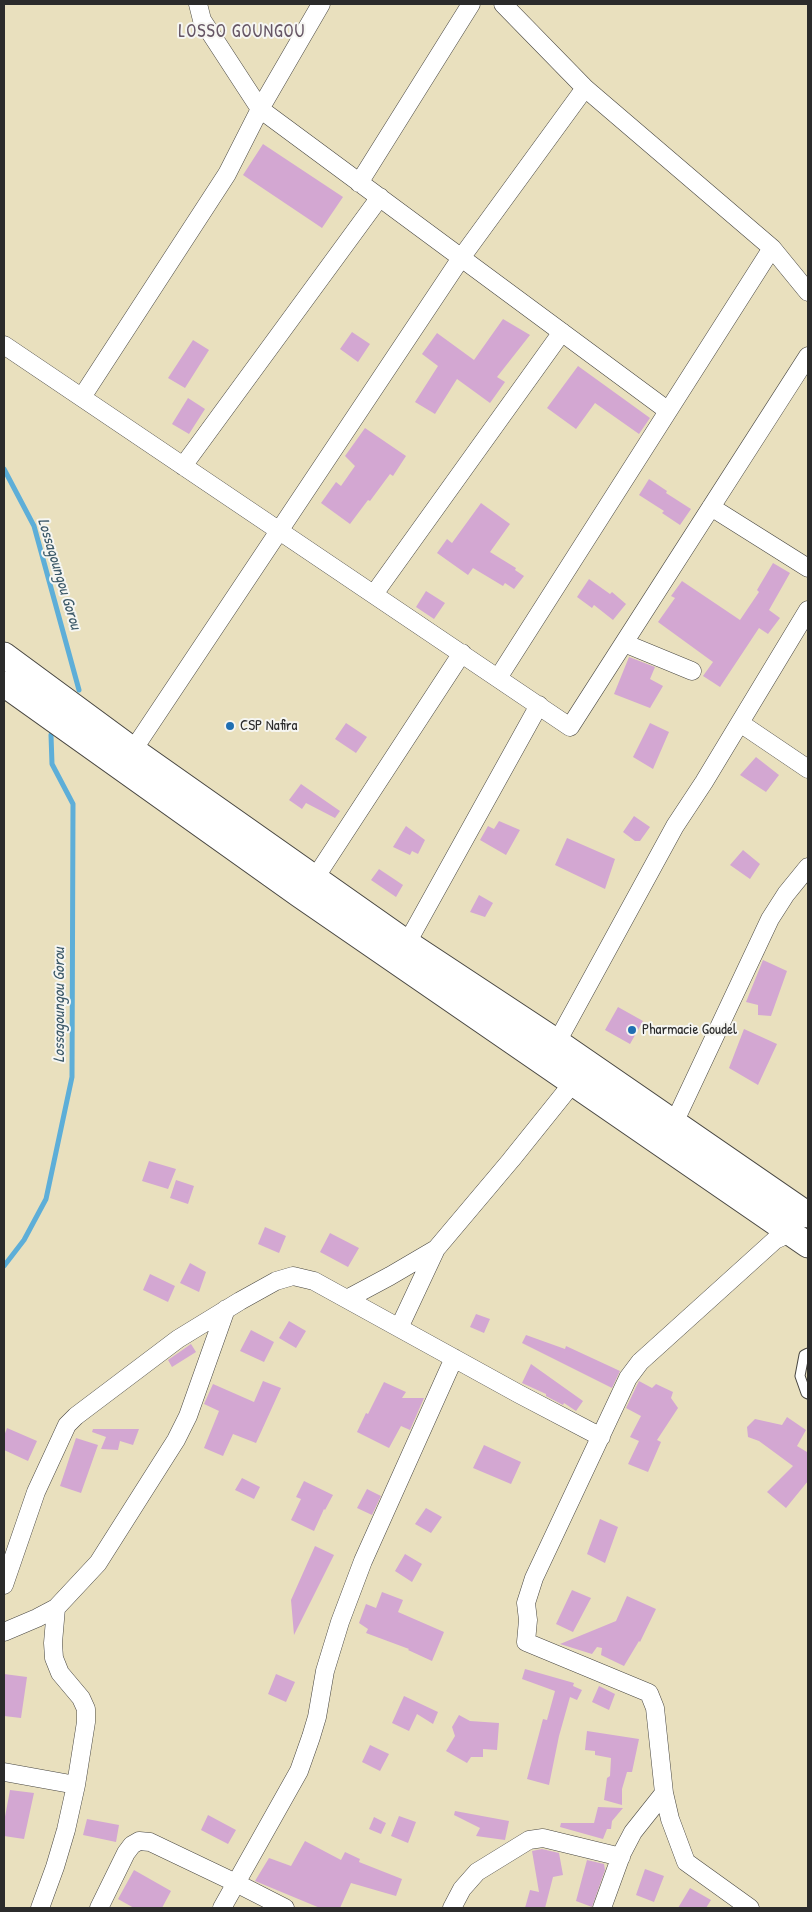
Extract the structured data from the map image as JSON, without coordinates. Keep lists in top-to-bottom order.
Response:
{
  "districts": ["LOSSO GOUNGOU"],
  "water": ["Lossagoungou Gorou"],
  "places": ["CSP Nafira", "Pharmacie Goudel"]
}
